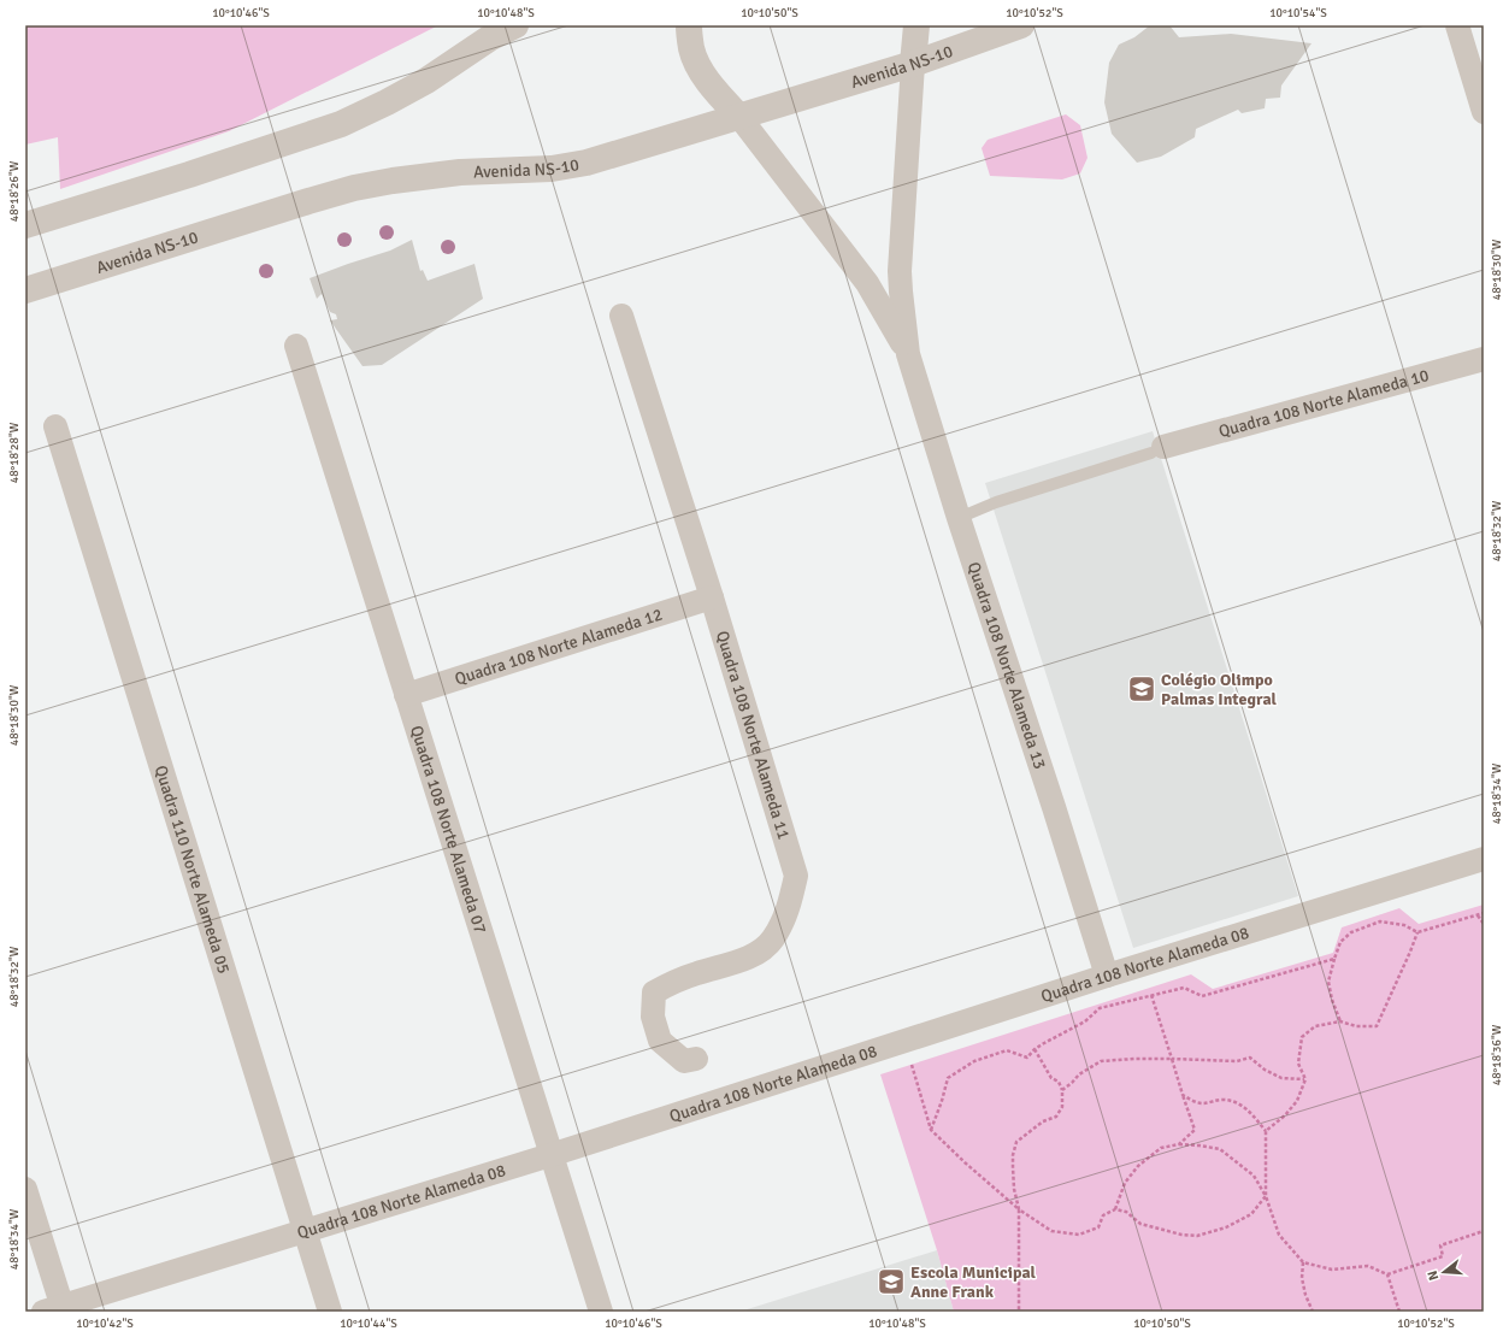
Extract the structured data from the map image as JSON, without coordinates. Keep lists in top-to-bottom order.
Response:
{
  "streets": {
    "street": [
      "Avenida NS-10",
      "Quadra 108 Norte Alameda 10",
      "Quadra 108 Norte Alameda 12",
      "Quadra 108 Norte Alameda 13",
      "Quadra 108 Norte Alameda 11",
      "Quadra 108 Norte Alameda 07",
      "Quadra 110 Norte Alameda 05",
      "Quadra 108 Norte Alameda 08"
    ]
  },
  "crossings": [
    ["Quadra 108 Norte Alameda 12", "Quadra 108 Norte Alameda 11"],
    ["Quadra 108 Norte Alameda 12", "Quadra 108 Norte Alameda 07"],
    ["Quadra 108 Norte Alameda 13", "Quadra 108 Norte Alameda 08"],
    ["Quadra 108 Norte Alameda 07", "Quadra 108 Norte Alameda 08"],
    ["Quadra 110 Norte Alameda 05", "Quadra 108 Norte Alameda 08"]
  ],
  "places": {
    "school or university": ["Colégio Olimpo Palmas Integral", "Escola Municipal Anne Frank"]
  },
  "north": "left",
  "coordinates": [
    "10°10'46\"S",
    "10°10'48\"S",
    "10°10'50\"S",
    "10°10'52\"S",
    "10°10'54\"S",
    "48°18'26\"W",
    "48°18'30\"W",
    "48°18'28\"W",
    "48°18'32\"W",
    "48°18'34\"W",
    "48°18'36\"W",
    "10°10'42\"S",
    "10°10'44\"S"
  ]
}
